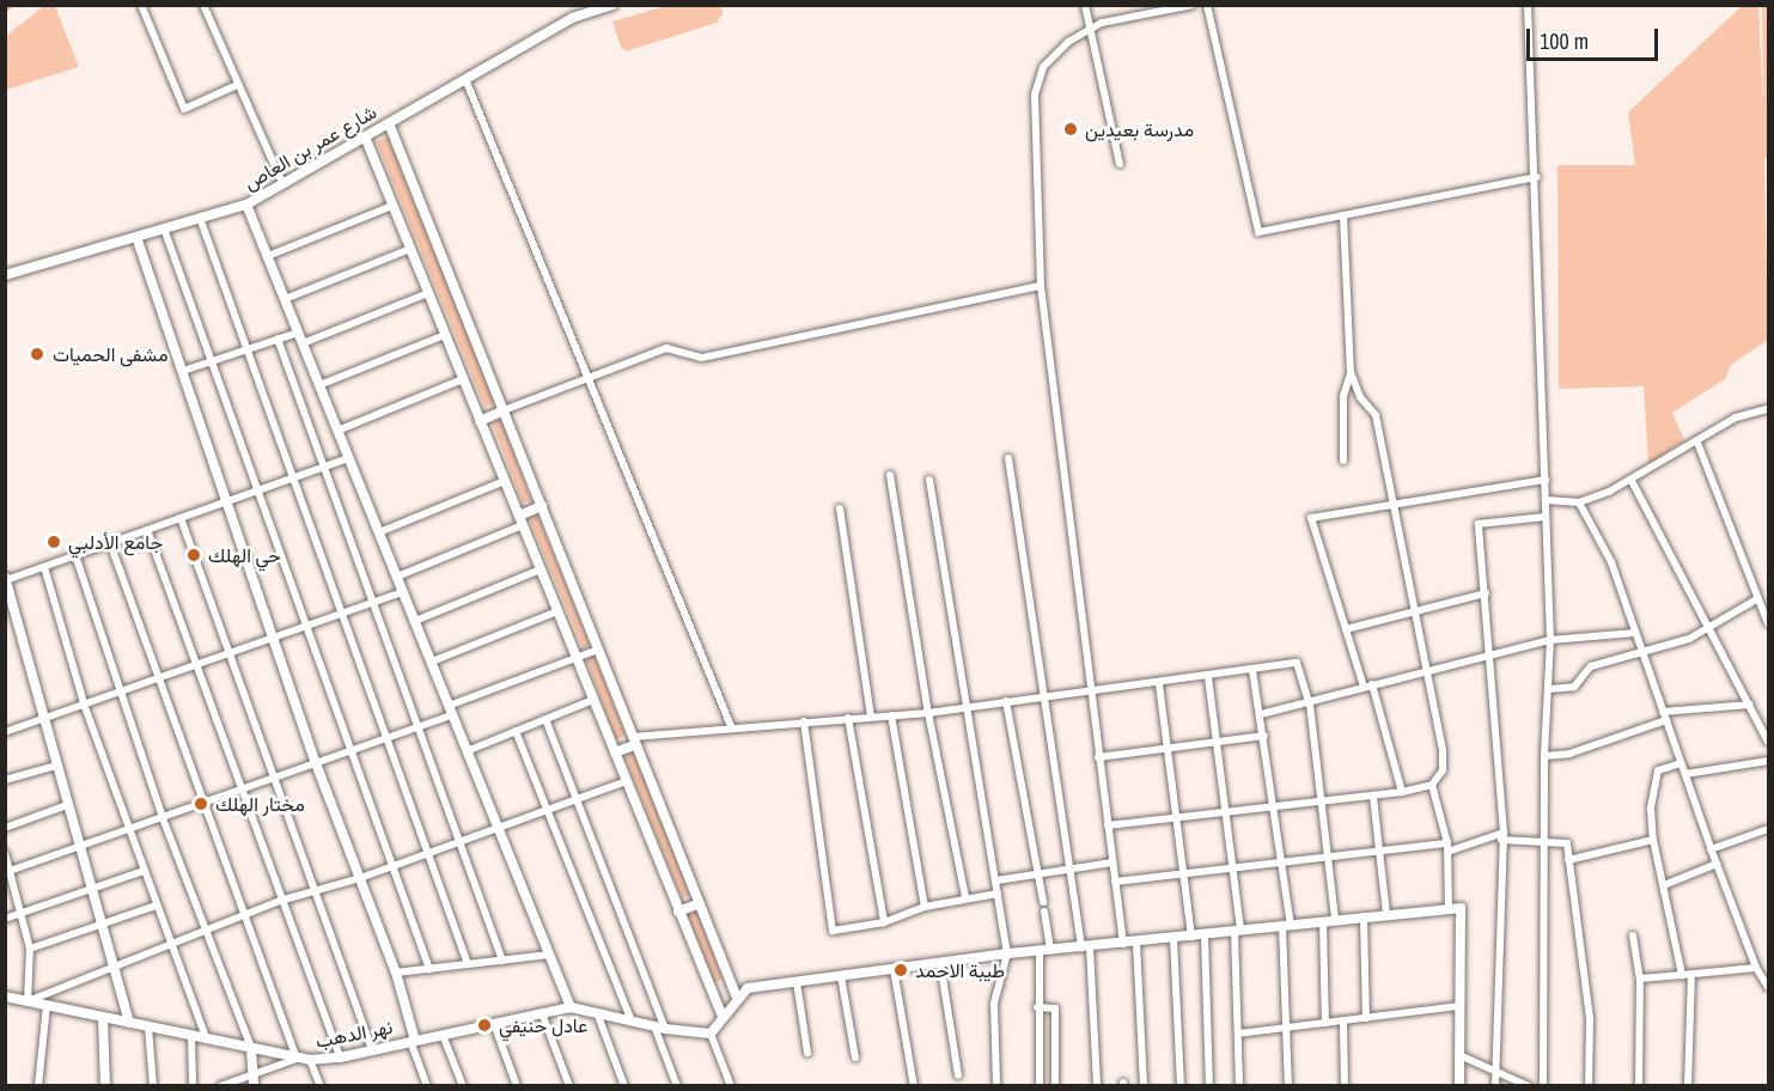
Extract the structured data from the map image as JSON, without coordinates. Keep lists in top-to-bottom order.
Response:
{
  "streets": {
    "street": ["شارع عمر بن العاص", "نهر الدهب"]
  },
  "places": [
    "مدرسة بعيدين",
    "مشفى الحميات",
    "جامع الأدلبي",
    "حي الهلك",
    "مختار الهلك",
    "طيبة الاحمد",
    "عادل حنيفي"
  ],
  "scale_bar": "100 m"
}
